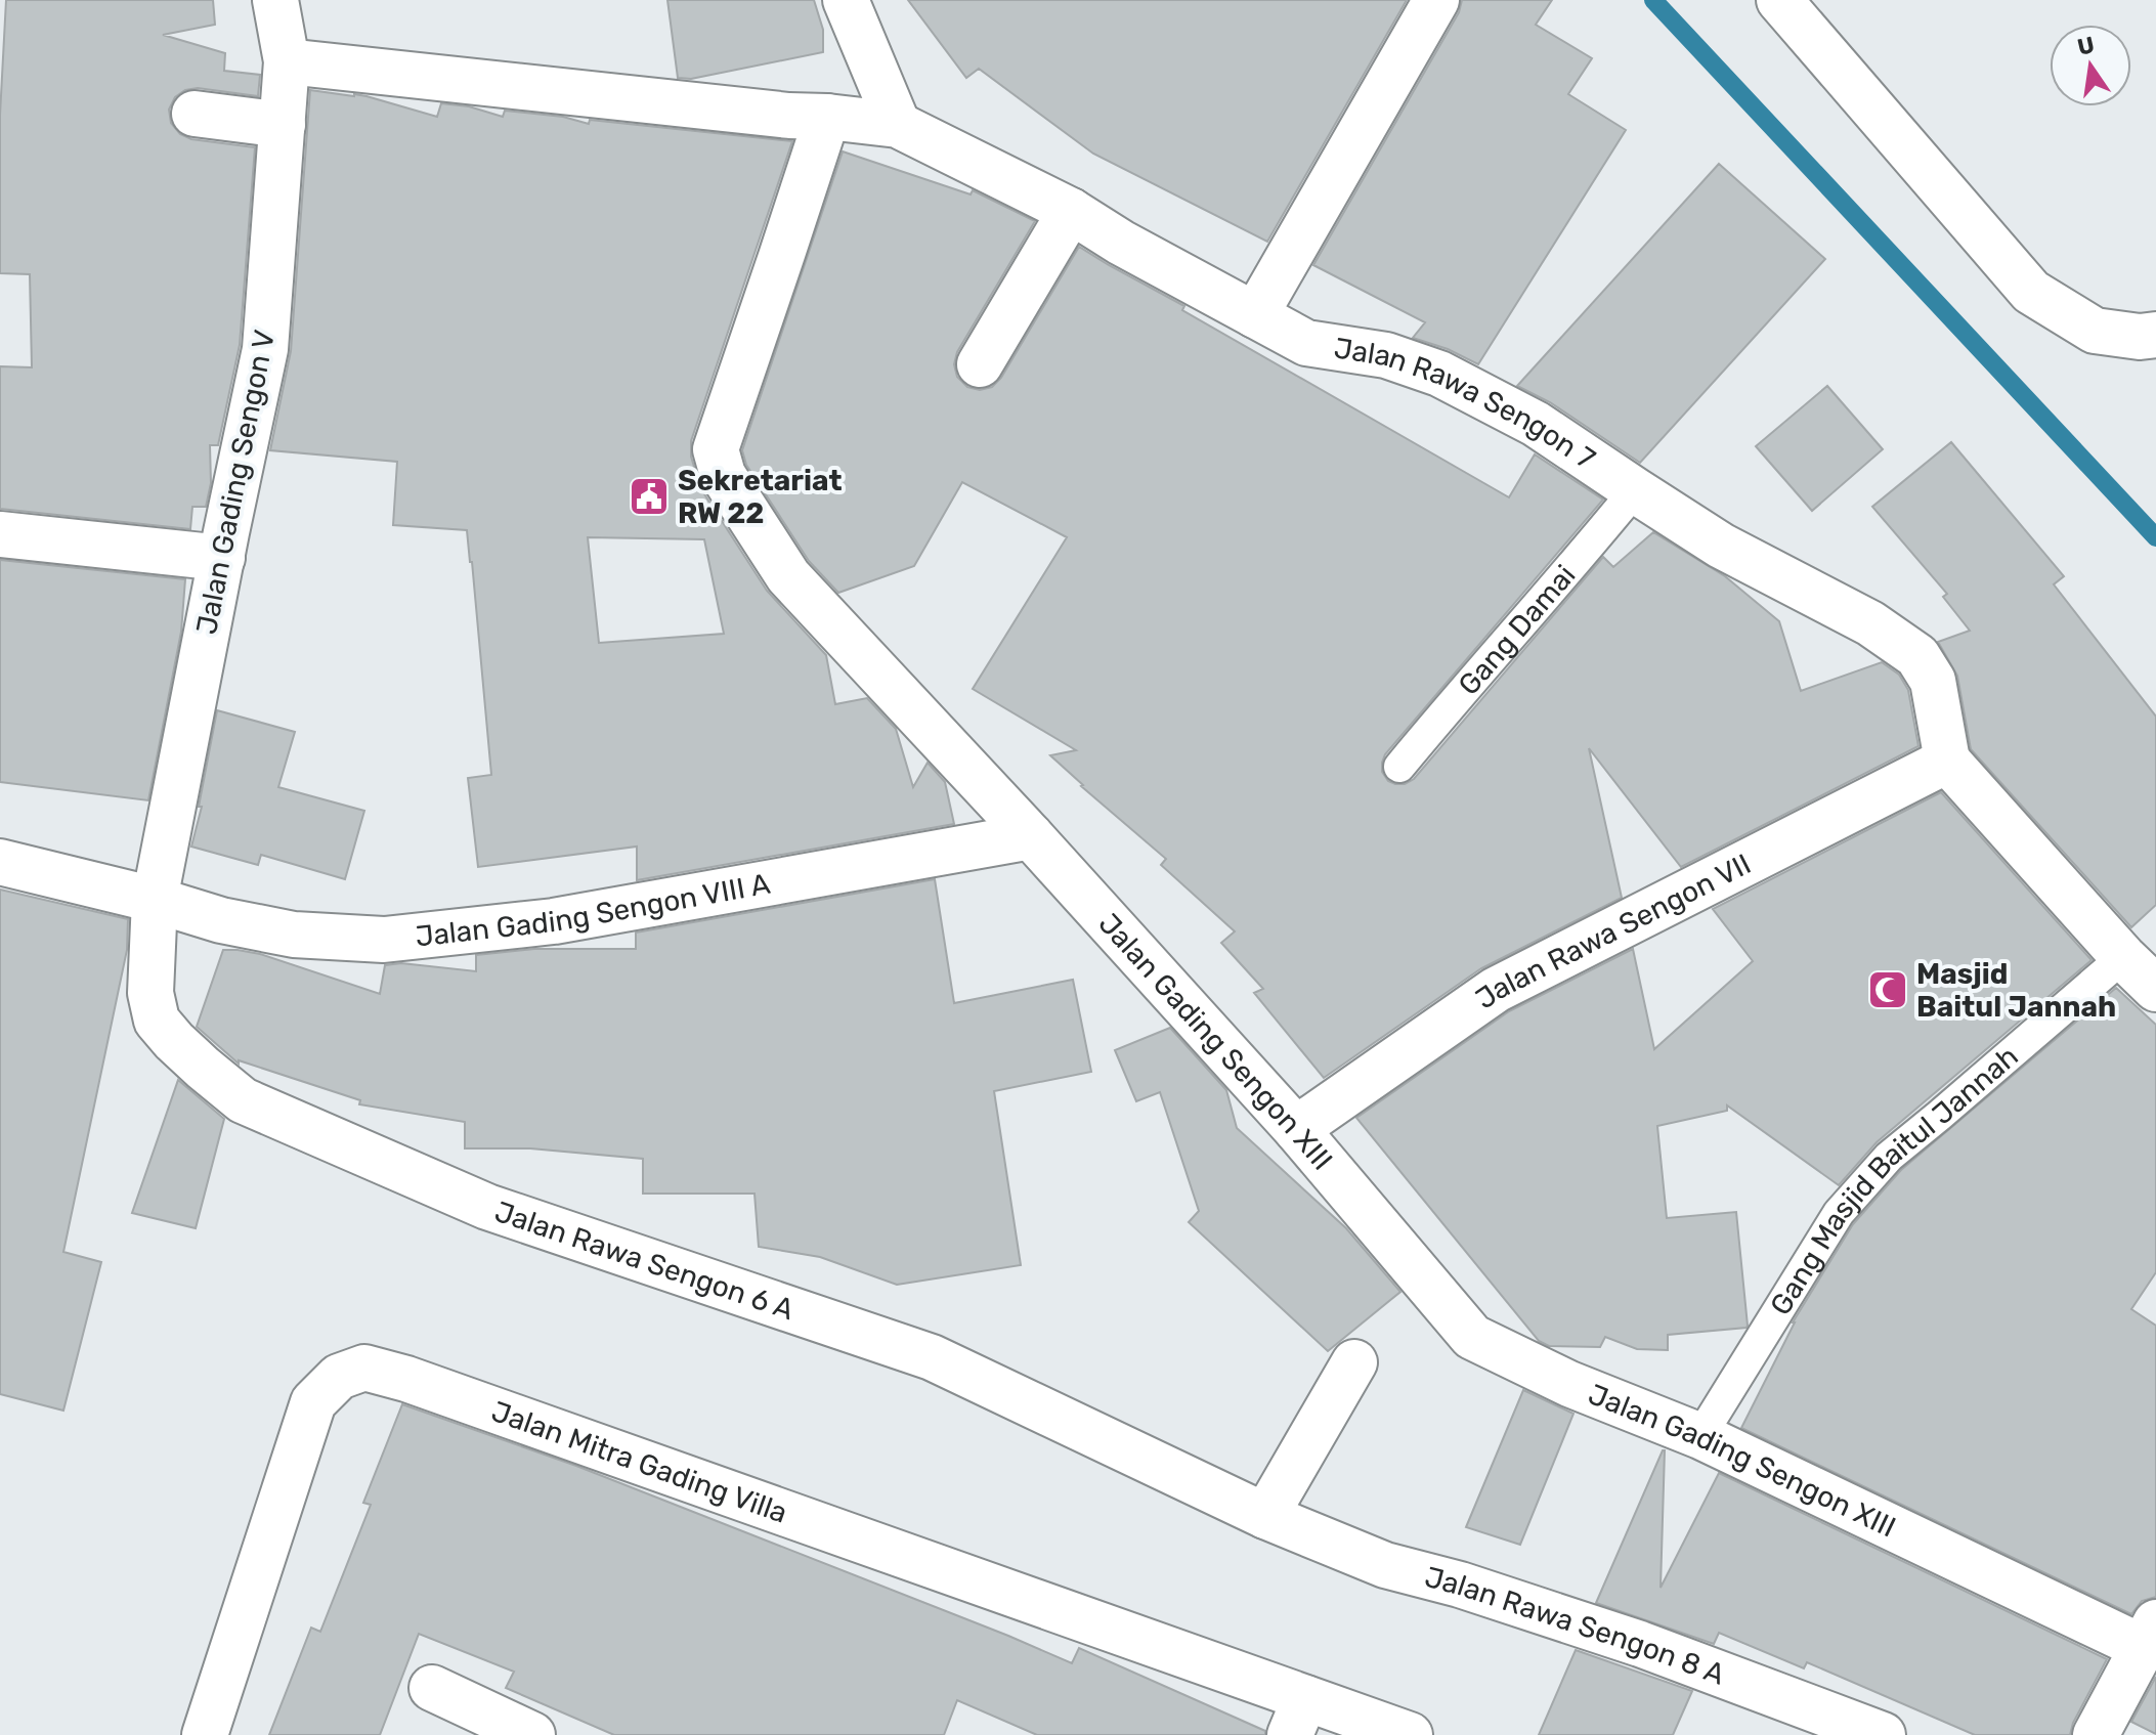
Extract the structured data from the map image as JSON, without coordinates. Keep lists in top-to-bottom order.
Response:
{
  "streets": {
    "street": [
      "Jalan Rawa Sengon 7",
      "Jalan Gading Sengon V",
      "Jalan Gading Sengon VIII A",
      "Jalan Rawa Sengon VII",
      "Jalan Gading Sengon XIII",
      "Jalan Rawa Sengon 6 A",
      "Jalan Mitra Gading Villa",
      "Jalan Rawa Sengon 8 A"
    ],
    "lane": ["Gang Damai", "Gang Masjid Baitul Jannah"]
  },
  "crossings": [
    ["Jalan Rawa Sengon 7", "Gang Damai"],
    ["Jalan Rawa Sengon 7", "Jalan Rawa Sengon VII"],
    ["Jalan Gading Sengon V", "Jalan Gading Sengon VIII A"],
    ["Jalan Gading Sengon V", "Jalan Rawa Sengon 6 A"],
    ["Jalan Gading Sengon VIII A", "Jalan Gading Sengon XIII"],
    ["Jalan Gading Sengon VIII A", "Jalan Rawa Sengon 6 A"],
    ["Jalan Rawa Sengon VII", "Jalan Gading Sengon XIII"],
    ["Jalan Gading Sengon XIII", "Gang Masjid Baitul Jannah"],
    ["Jalan Rawa Sengon 6 A", "Jalan Rawa Sengon 8 A"]
  ],
  "places": {
    "public building": ["Sekretariat RW 22"],
    "mosque": ["Masjid Baitul Jannah"]
  },
  "north": "top"
}
